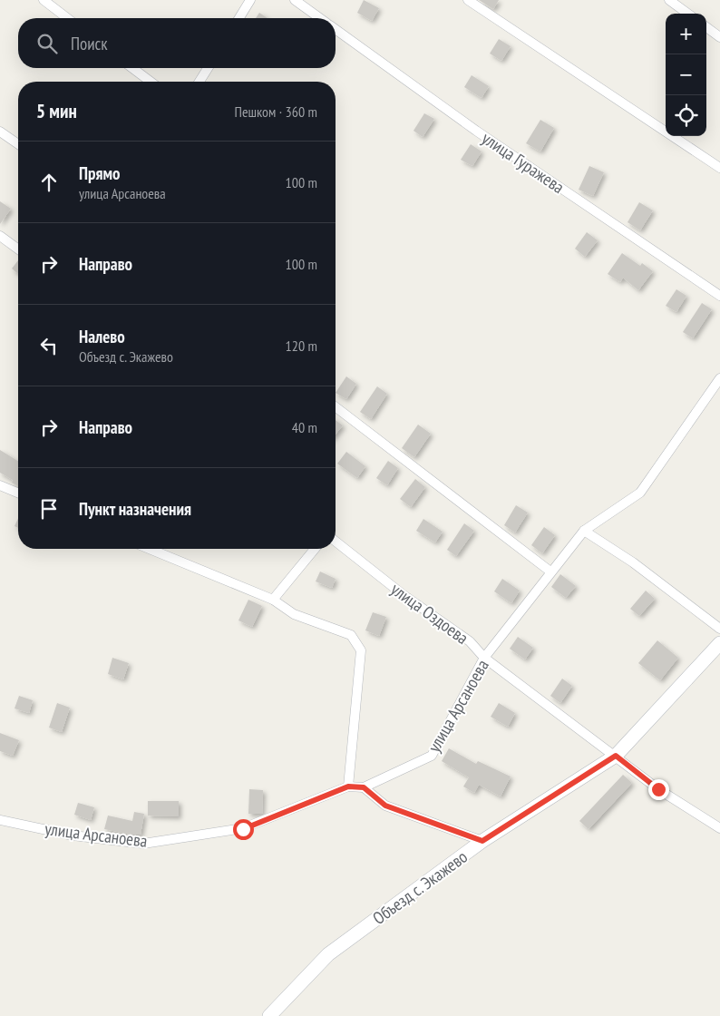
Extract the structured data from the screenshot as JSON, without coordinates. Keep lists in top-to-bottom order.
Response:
{
  "streets": {
    "main road": ["Объезд с. Экажево"],
    "street": ["улица Гуражева", "улица Оздоева", "улица Арсаноева"]
  },
  "crossings": [
    ["улица Оздоева", "улица Арсаноева"],
    ["улица Оздоева", "Объезд с. Экажево"]
  ],
  "page": {
    "map_buttons": ["+", "−"],
    "search": "Поиск",
    "heading": ["5 мин", "Пешком · 360 m"],
    "list": [
      ["Прямо", "улица Арсаноева", "100 m"],
      ["Направо", "100 m"],
      ["Налево", "Объезд с. Экажево", "120 m"],
      ["Направо", "40 m"],
      "Пункт назначения"
    ]
  }
}
